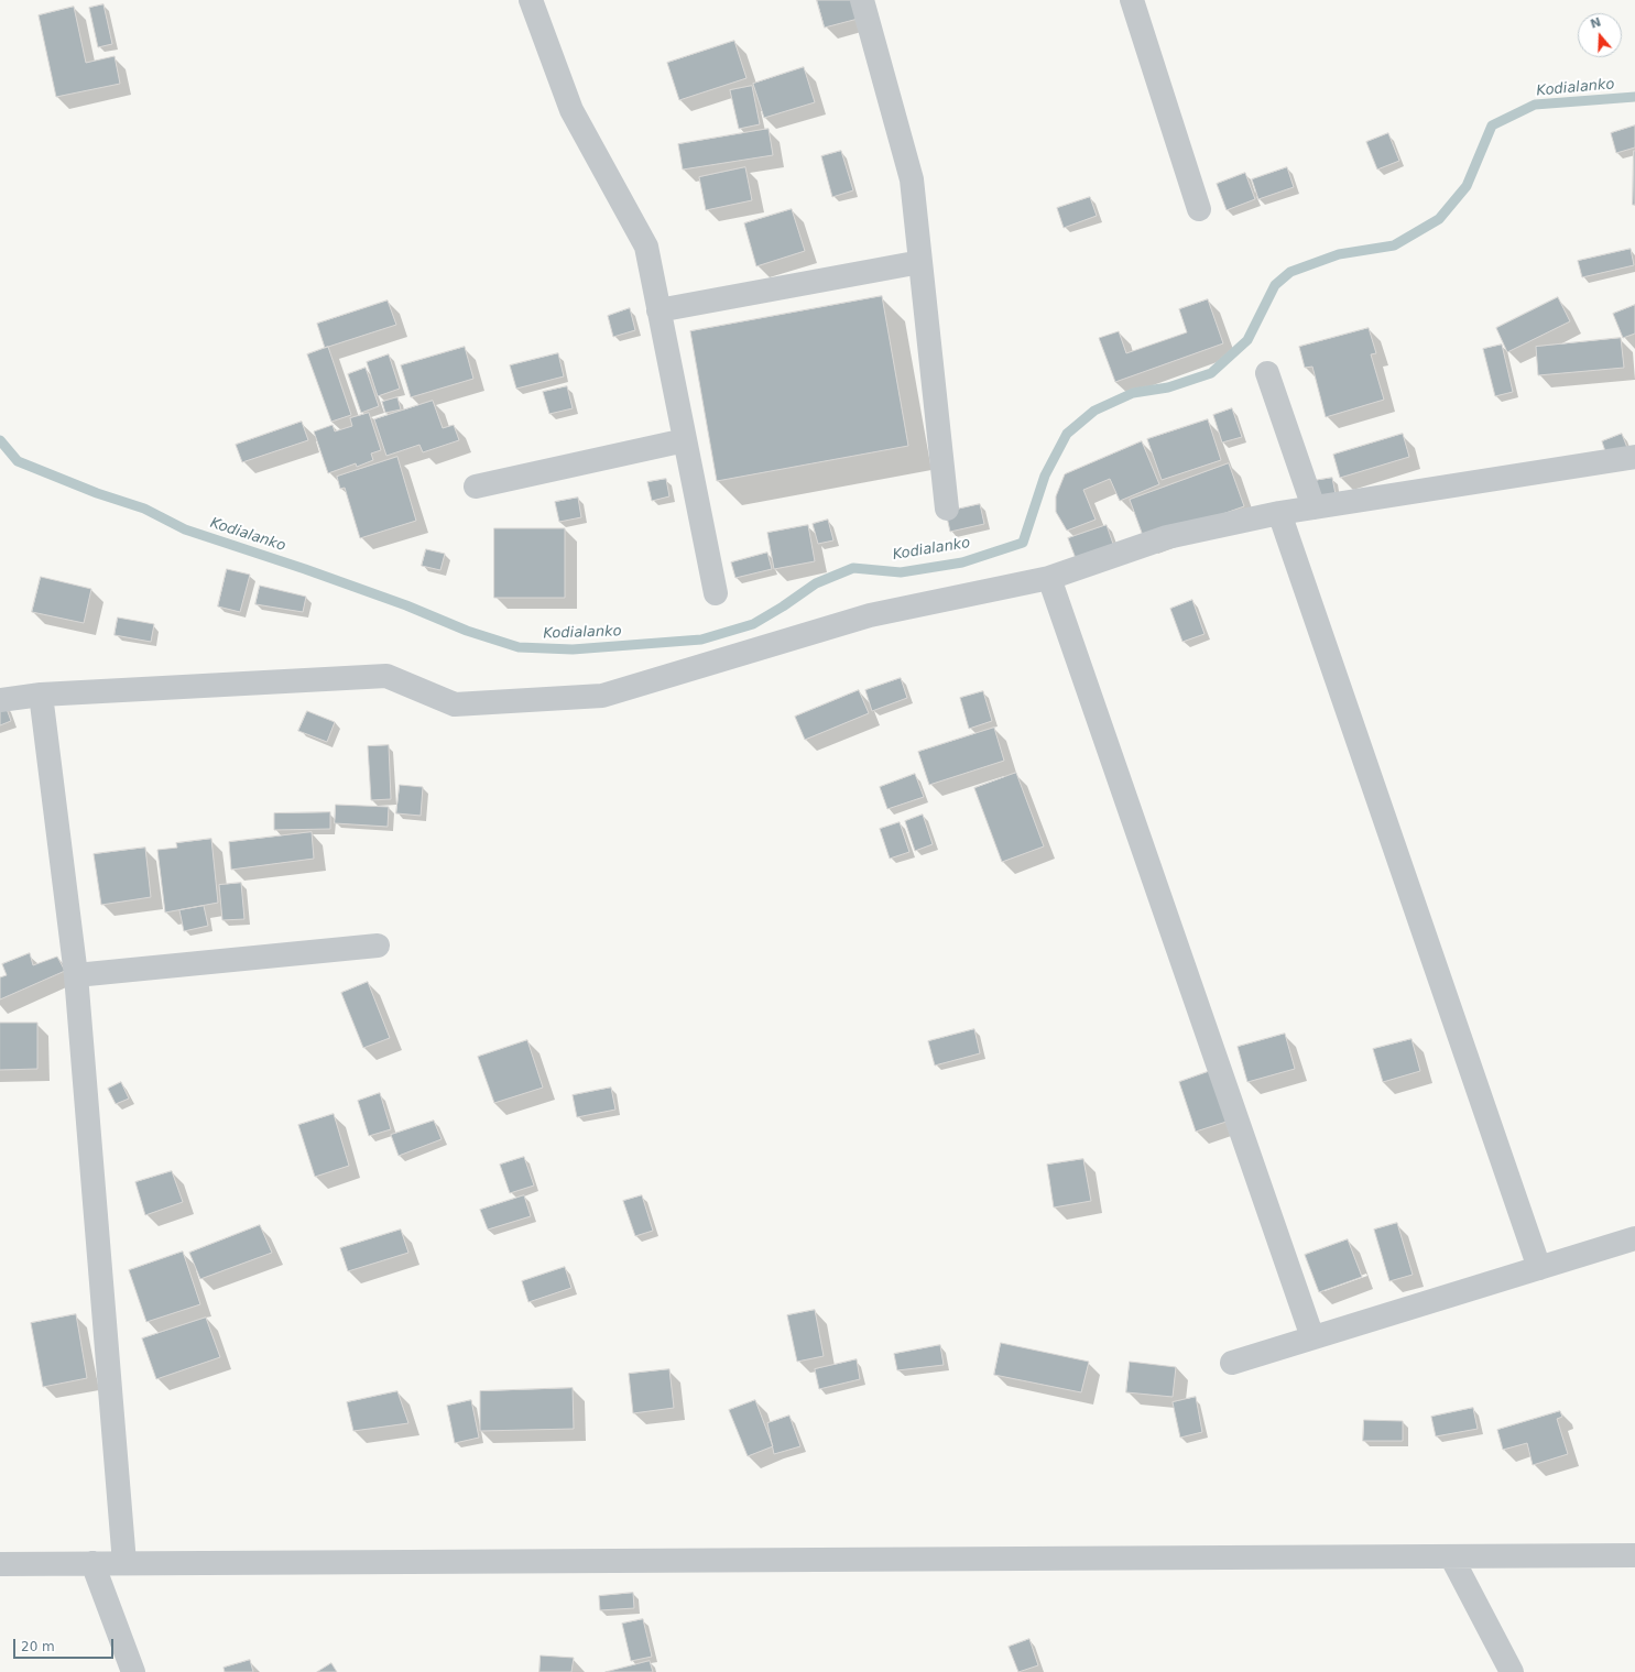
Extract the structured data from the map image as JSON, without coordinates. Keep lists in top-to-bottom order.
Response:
{
  "water": ["Kodialanko"],
  "scale_bar": "20 m",
  "north": "top"
}
